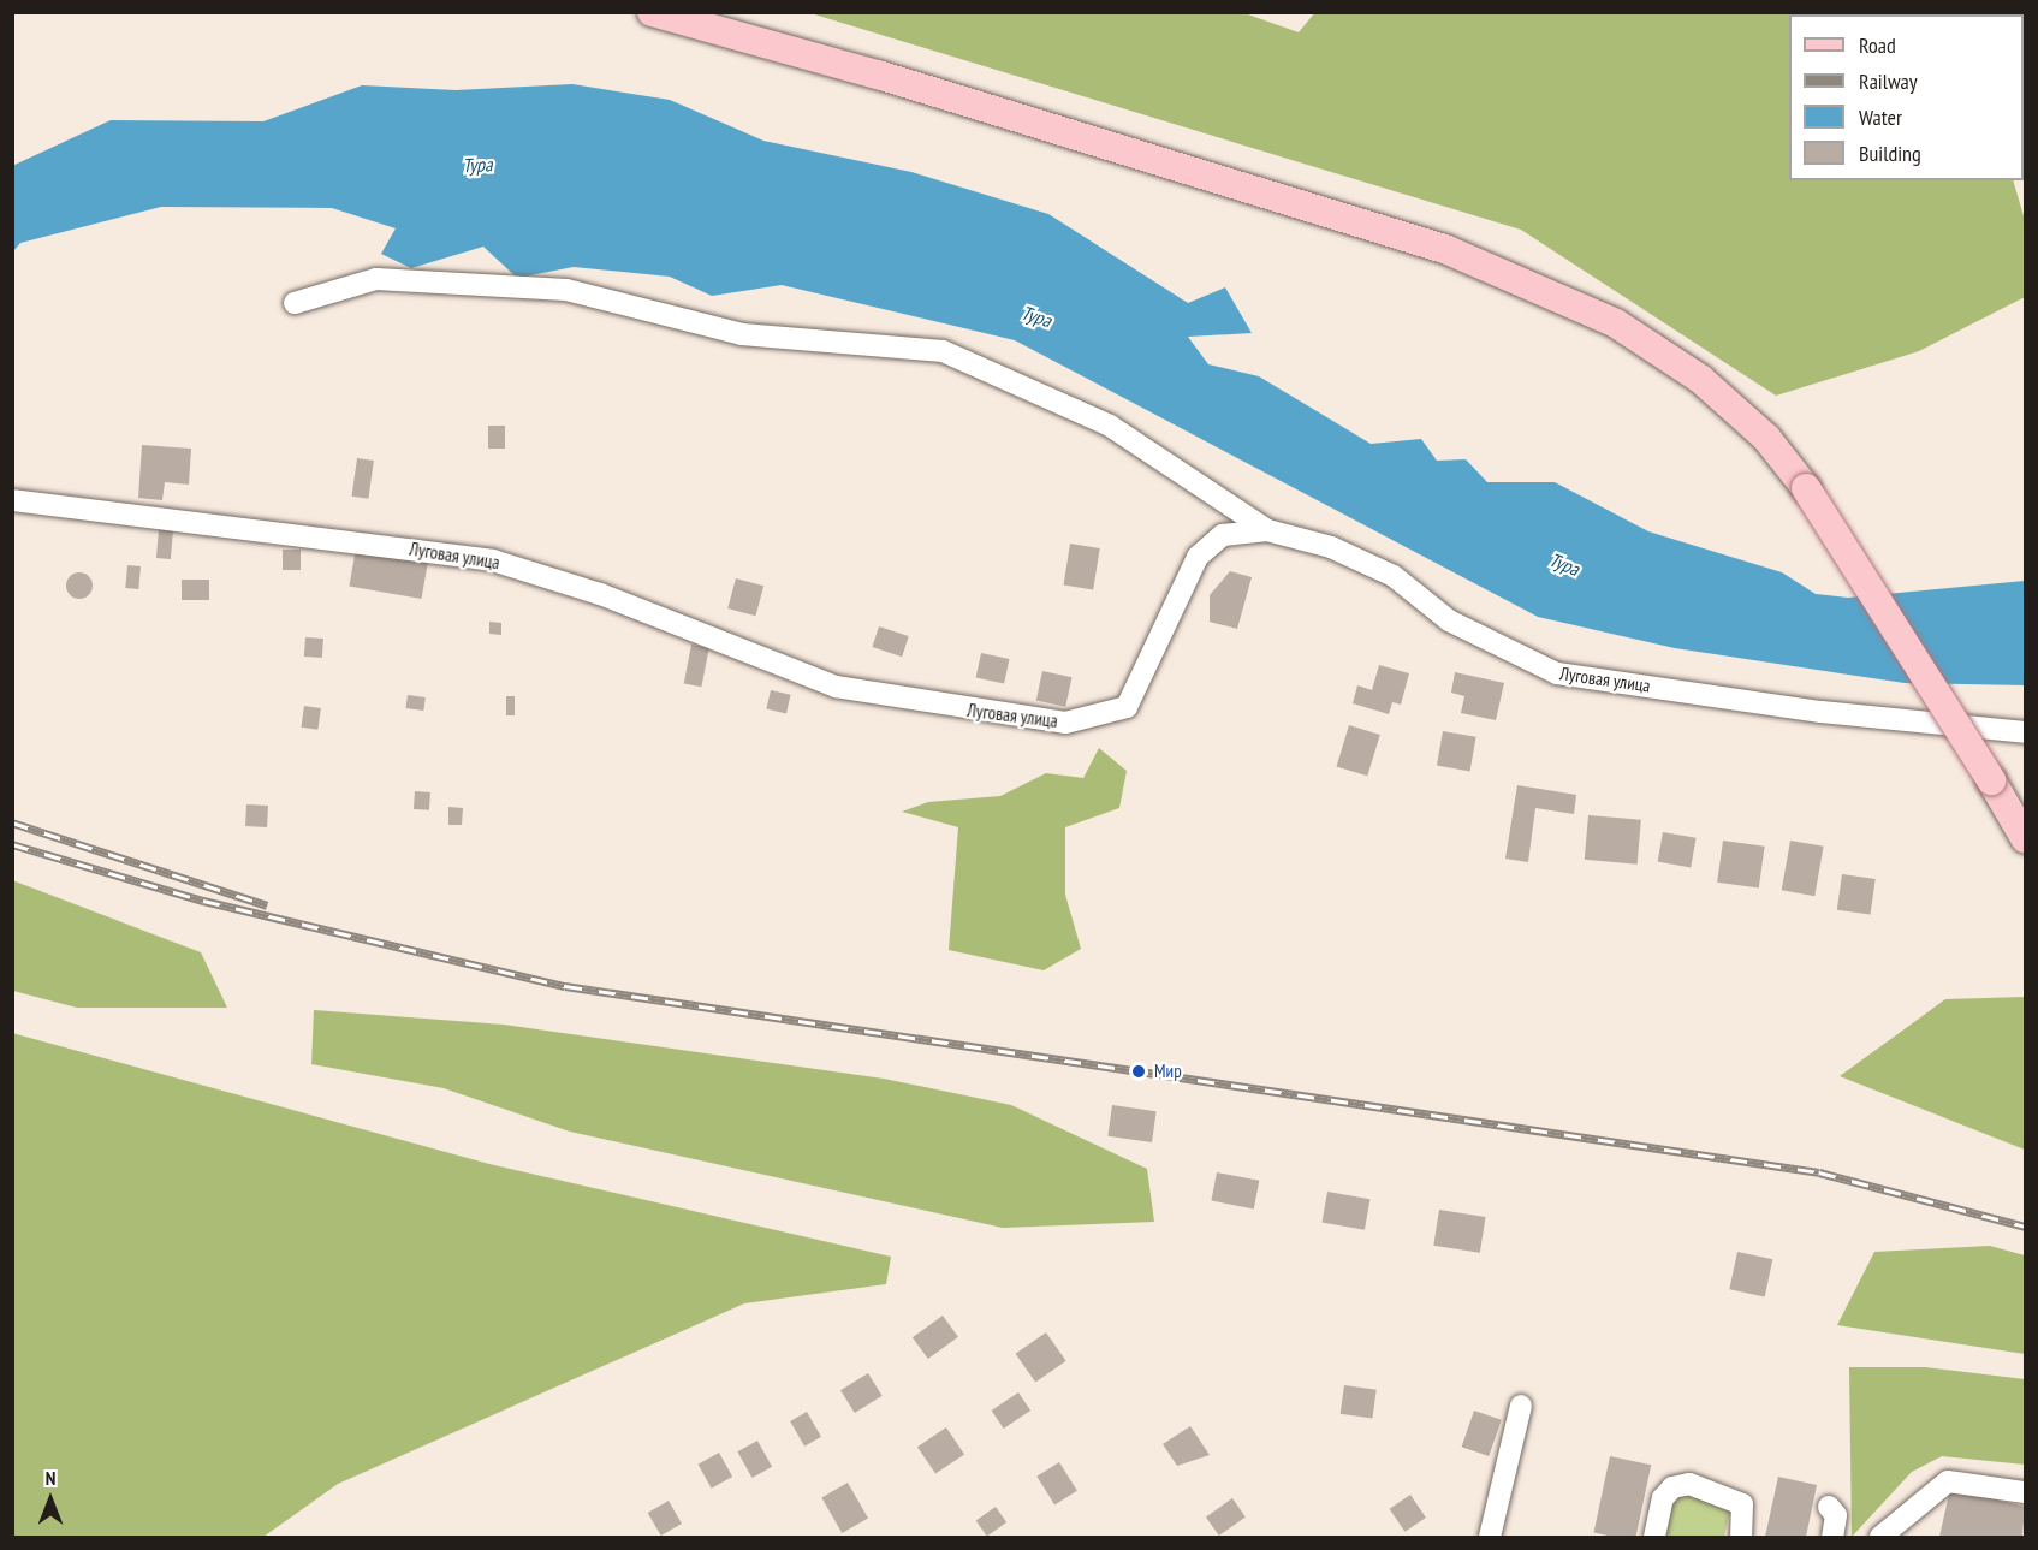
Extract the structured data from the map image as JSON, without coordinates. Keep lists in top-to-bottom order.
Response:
{
  "streets": {
    "street": ["Луговая улица"]
  },
  "water": ["Тура"],
  "places": ["Мир"],
  "legend": [
    "Road",
    "Railway",
    "Water",
    "Building"
  ],
  "north": "top"
}
